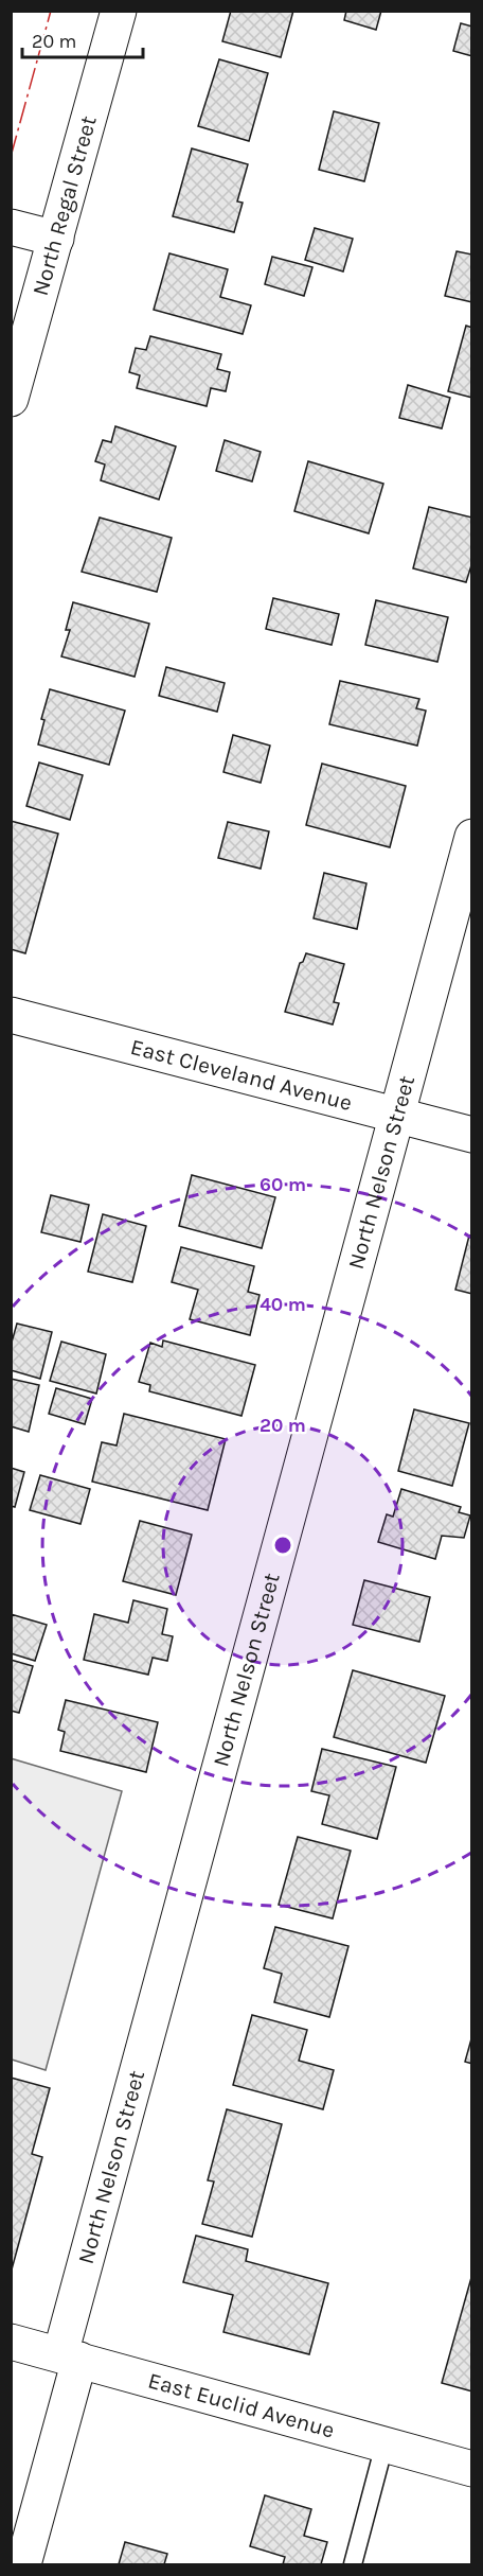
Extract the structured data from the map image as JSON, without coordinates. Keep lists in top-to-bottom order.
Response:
{
  "streets": {
    "street": [
      "North Regal Street",
      "East Cleveland Avenue",
      "North Nelson Street",
      "East Euclid Avenue"
    ]
  },
  "crossings": [
    ["East Cleveland Avenue", "North Nelson Street"],
    ["North Nelson Street", "East Euclid Avenue"]
  ],
  "scale_bar": "20 m",
  "rings": ["60 m", "40 m", "20 m"]
}
